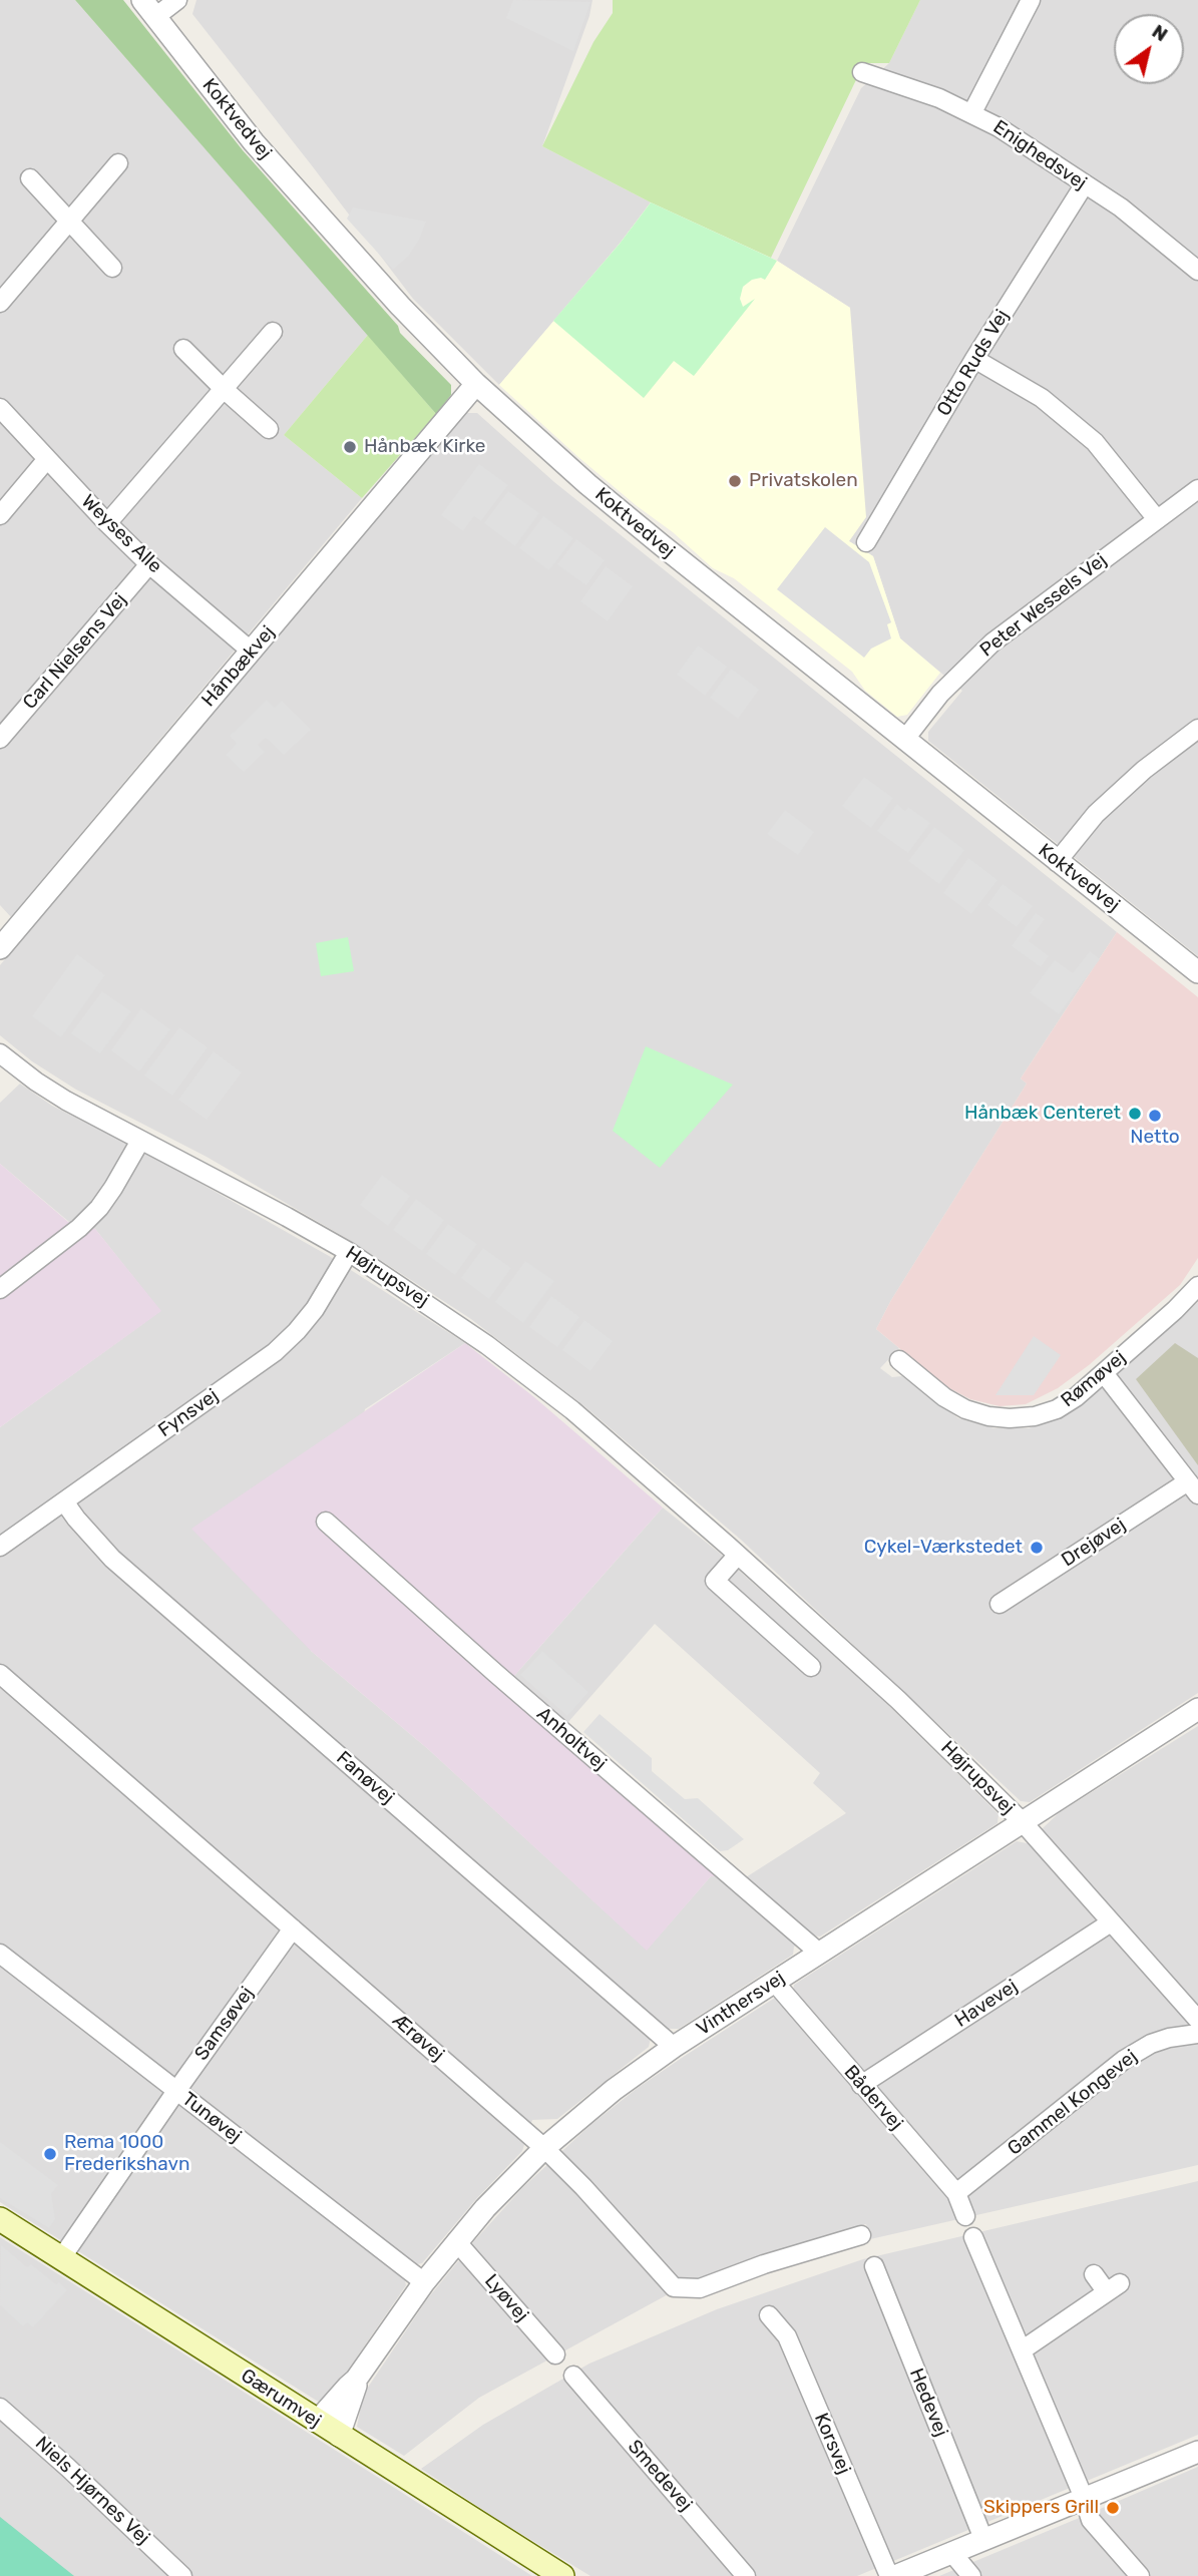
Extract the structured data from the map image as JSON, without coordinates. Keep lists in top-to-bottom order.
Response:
{
  "streets": {
    "main road": ["Gærumvej"],
    "street": [
      "Koktvedvej",
      "Enighedsvej",
      "Otto Ruds Vej",
      "Weyses Alle",
      "Peter Wessels Vej",
      "Carl Nielsens Vej",
      "Hånbækvej",
      "Højrupsvej",
      "Rømøvej",
      "Fynsvej",
      "Drejøvej",
      "Anholtvej",
      "Fanøvej",
      "Vinthersvej",
      "Havevej",
      "Samsøvej",
      "Ærøvej",
      "Bådervej",
      "Gammel Kongevej",
      "Tunøvej",
      "Lyøvej",
      "Hedevej",
      "Korsvej",
      "Smedevej",
      "Niels Hjørnes Vej"
    ]
  },
  "crossings": [
    ["Koktvedvej", "Peter Wessels Vej"],
    ["Koktvedvej", "Hånbækvej"],
    ["Enighedsvej", "Otto Ruds Vej"],
    ["Weyses Alle", "Carl Nielsens Vej"],
    ["Weyses Alle", "Hånbækvej"],
    ["Højrupsvej", "Fynsvej"],
    ["Højrupsvej", "Vinthersvej"],
    ["Højrupsvej", "Havevej"],
    ["Fynsvej", "Fanøvej"],
    ["Anholtvej", "Vinthersvej"],
    ["Fanøvej", "Vinthersvej"],
    ["Vinthersvej", "Ærøvej"],
    ["Vinthersvej", "Bådervej"],
    ["Vinthersvej", "Tunøvej"],
    ["Vinthersvej", "Lyøvej"],
    ["Vinthersvej", "Gærumvej"],
    ["Havevej", "Bådervej"],
    ["Samsøvej", "Ærøvej"],
    ["Samsøvej", "Tunøvej"],
    ["Samsøvej", "Gærumvej"],
    ["Bådervej", "Gammel Kongevej"]
  ],
  "places": [
    "Hånbæk Kirke",
    "Privatskolen",
    "Hånbæk Centeret",
    "Netto",
    "Cykel-Værkstedet",
    "Rema 1000 Frederikshavn",
    "Skippers Grill"
  ],
  "north": "top right"
}
